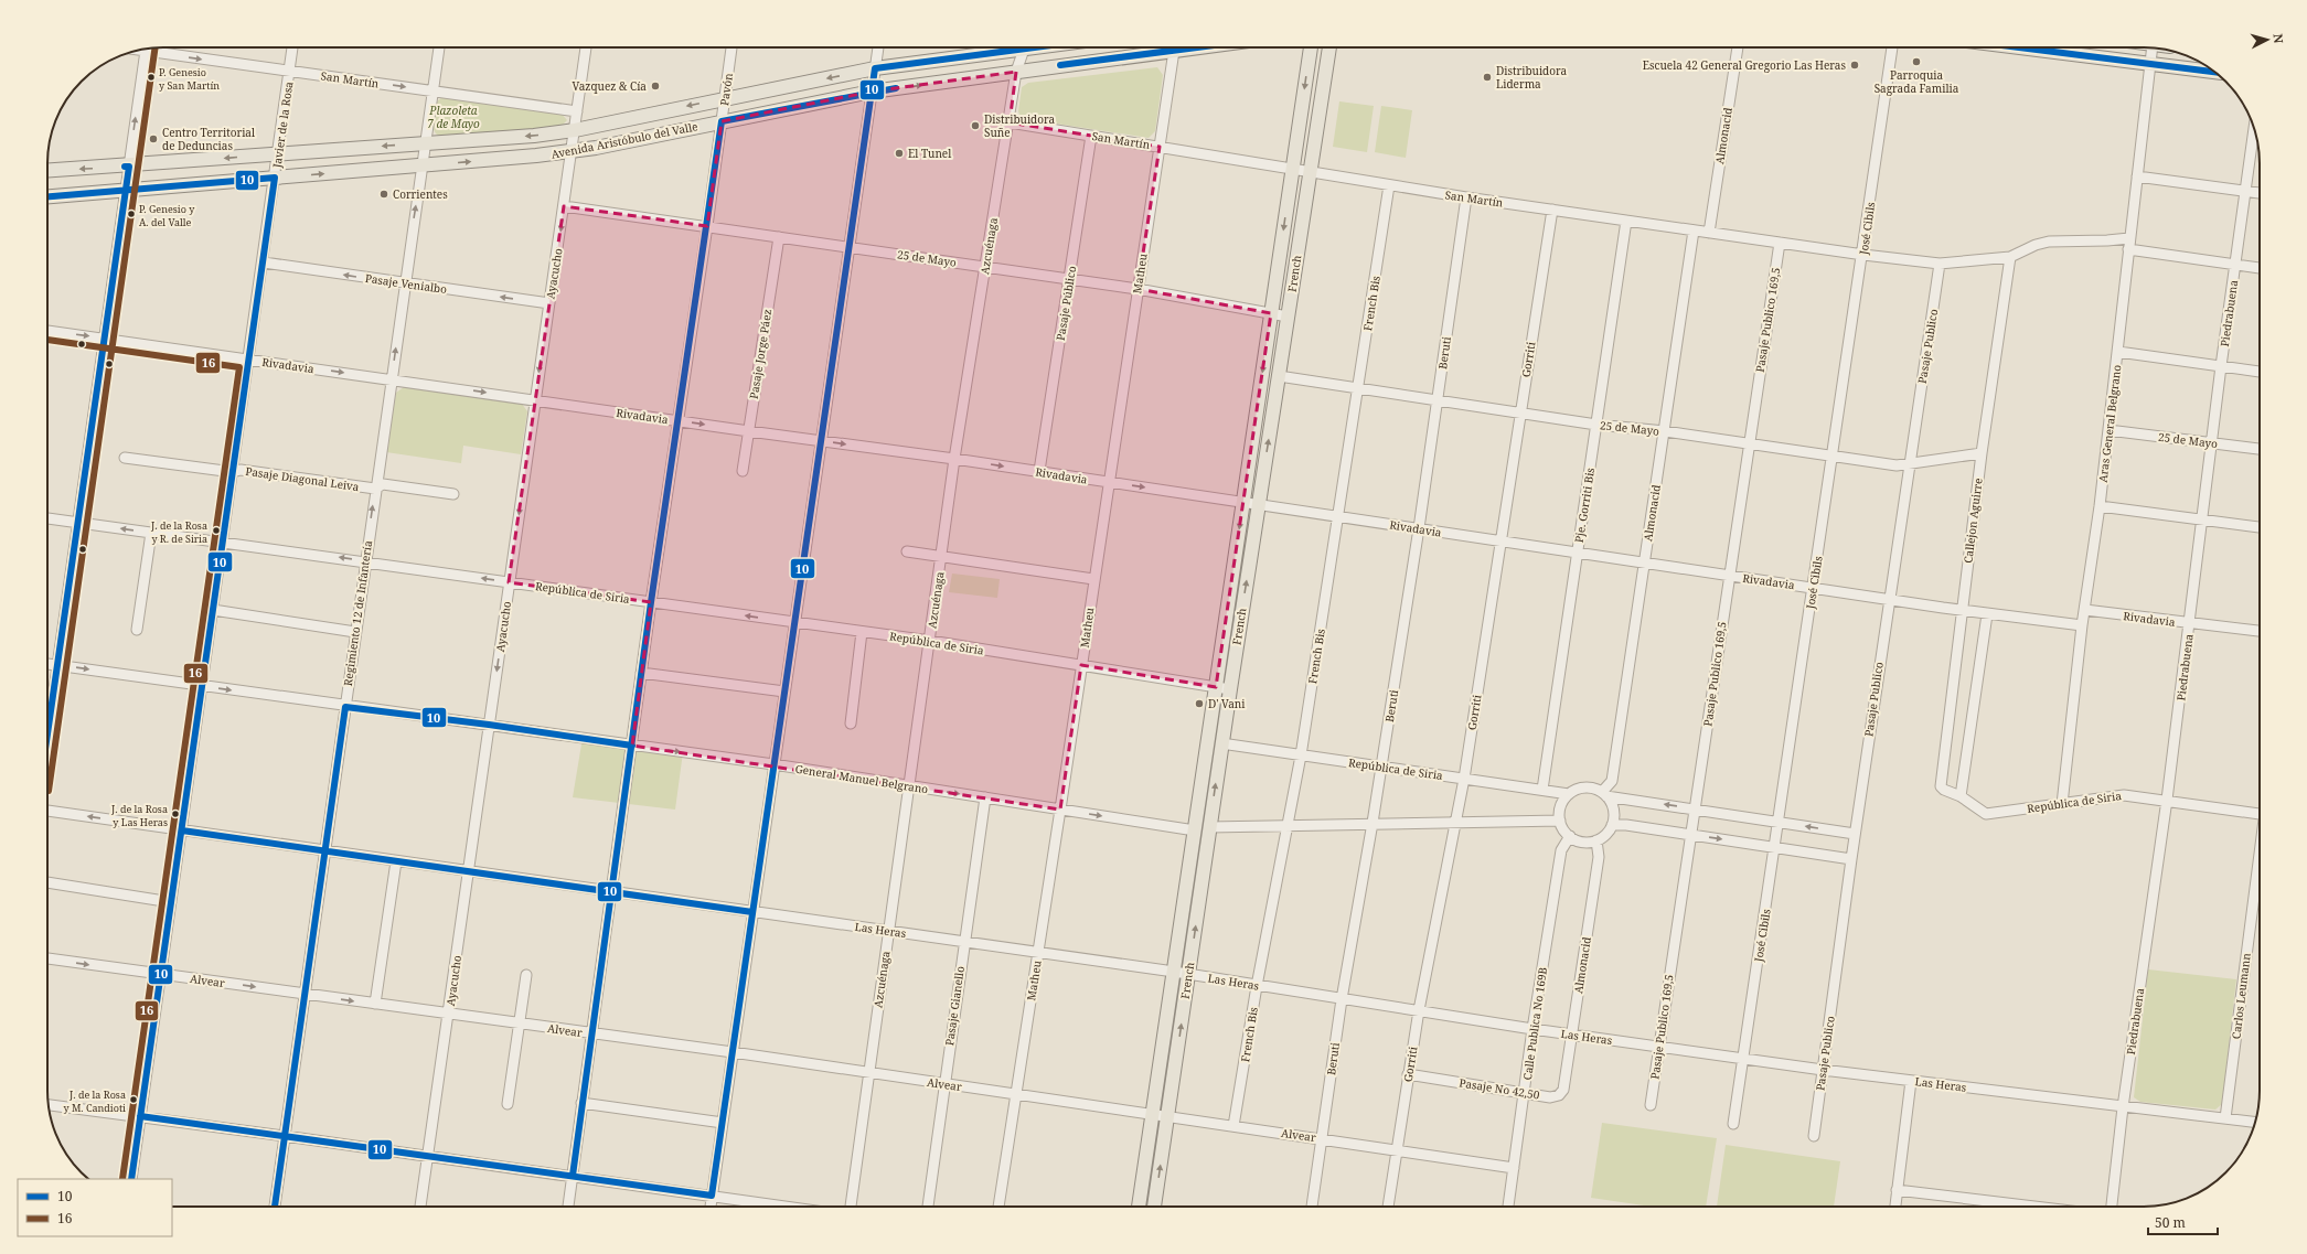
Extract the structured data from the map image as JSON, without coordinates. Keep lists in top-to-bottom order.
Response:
{
  "streets": {
    "main road": ["Avenida Aristóbulo del Valle", "French"],
    "street": [
      "San Martín",
      "Pavón",
      "Javier de la Rosa",
      "Almonacid",
      "José Cibils",
      "Azcuénaga",
      "25 de Mayo",
      "Ayacucho",
      "Matheu",
      "Pasaje Venialbo",
      "Pasaje Público",
      "French Bis",
      "Piedrabuena",
      "Pasaje Publico 169,5",
      "Pasaje Publico",
      "Beruti",
      "Pasaje Jorge Páez",
      "Gorriti",
      "Rivadavia",
      "Aras General Belgrano",
      "Pasaje Diagonal Leiva",
      "Pje. Gorriti Bis",
      "Callejon Aguirre",
      "República de Siria",
      "Regimiento 12 de Infantería",
      "General Manuel Belgrano",
      "Las Heras",
      "Alvear",
      "Carlos Leumann",
      "Pasaje Gianello",
      "Calle Publica No 169B",
      "Pasaje No 42,50"
    ]
  },
  "crossings": [
    ["San Martín", "Javier de la Rosa"],
    ["San Martín", "Almonacid"],
    ["San Martín", "José Cibils"],
    ["San Martín", "Azcuénaga"],
    ["San Martín", "Ayacucho"],
    ["San Martín", "Matheu"],
    ["San Martín", "French"],
    ["San Martín", "Pasaje Público"],
    ["San Martín", "French Bis"],
    ["San Martín", "Pasaje Publico 169,5"],
    ["San Martín", "Pasaje Publico"],
    ["San Martín", "Beruti"],
    ["San Martín", "Gorriti"],
    ["San Martín", "Pje. Gorriti Bis"],
    ["San Martín", "Callejon Aguirre"],
    ["San Martín", "Regimiento 12 de Infantería"],
    ["Pavón", "Avenida Aristóbulo del Valle"],
    ["Pavón", "25 de Mayo"],
    ["Pavón", "Rivadavia"],
    ["Pavón", "República de Siria"],
    ["Pavón", "General Manuel Belgrano"],
    ["Pavón", "Las Heras"],
    ["Pavón", "Alvear"],
    ["Javier de la Rosa", "Avenida Aristóbulo del Valle"],
    ["Javier de la Rosa", "Pasaje Venialbo"],
    ["Javier de la Rosa", "Rivadavia"],
    ["Javier de la Rosa", "Pasaje Diagonal Leiva"],
    ["Javier de la Rosa", "República de Siria"],
    ["Javier de la Rosa", "General Manuel Belgrano"],
    ["Javier de la Rosa", "Las Heras"],
    ["Javier de la Rosa", "Alvear"],
    ["Almonacid", "25 de Mayo"],
    ["Almonacid", "Rivadavia"],
    ["Almonacid", "República de Siria"],
    ["Almonacid", "Las Heras"],
    ["Almonacid", "Calle Publica No 169B"],
    ["Almonacid", "Pasaje No 42,50"],
    ["Avenida Aristóbulo del Valle", "Azcuénaga"],
    ["Avenida Aristóbulo del Valle", "Ayacucho"],
    ["Avenida Aristóbulo del Valle", "Regimiento 12 de Infantería"],
    ["José Cibils", "25 de Mayo"],
    ["José Cibils", "Rivadavia"],
    ["José Cibils", "Las Heras"],
    ["Azcuénaga", "25 de Mayo"],
    ["Azcuénaga", "Rivadavia"],
    ["Azcuénaga", "República de Siria"],
    ["Azcuénaga", "General Manuel Belgrano"],
    ["Azcuénaga", "Las Heras"],
    ["Azcuénaga", "Alvear"],
    ["25 de Mayo", "Ayacucho"],
    ["25 de Mayo", "Matheu"],
    ["25 de Mayo", "French"],
    ["25 de Mayo", "Pasaje Público"],
    ["25 de Mayo", "French Bis"],
    ["25 de Mayo", "Piedrabuena"],
    ["25 de Mayo", "Pasaje Publico 169,5"],
    ["25 de Mayo", "Pasaje Publico"],
    ["25 de Mayo", "Beruti"],
    ["25 de Mayo", "Pasaje Jorge Páez"],
    ["25 de Mayo", "Gorriti"],
    ["25 de Mayo", "Aras General Belgrano"],
    ["25 de Mayo", "Pje. Gorriti Bis"],
    ["25 de Mayo", "Callejon Aguirre"],
    ["Ayacucho", "Pasaje Venialbo"],
    ["Ayacucho", "Rivadavia"],
    ["Ayacucho", "República de Siria"],
    ["Ayacucho", "General Manuel Belgrano"],
    ["Ayacucho", "Las Heras"],
    ["Ayacucho", "Alvear"],
    ["Matheu", "Rivadavia"],
    ["Matheu", "República de Siria"],
    ["Matheu", "General Manuel Belgrano"],
    ["Matheu", "Las Heras"],
    ["Matheu", "Alvear"],
    ["French", "Rivadavia"],
    ["French", "República de Siria"],
    ["French", "General Manuel Belgrano"],
    ["French", "Las Heras"],
    ["French", "Alvear"],
    ["Pasaje Venialbo", "Regimiento 12 de Infantería"],
    ["Pasaje Público", "Rivadavia"],
    ["French Bis", "Rivadavia"],
    ["French Bis", "República de Siria"],
    ["French Bis", "Las Heras"],
    ["French Bis", "Alvear"],
    ["Piedrabuena", "Rivadavia"],
    ["Piedrabuena", "República de Siria"],
    ["Piedrabuena", "Las Heras"],
    ["Pasaje Publico 169,5", "Rivadavia"],
    ["Pasaje Publico 169,5", "Las Heras"],
    ["Pasaje Publico", "Rivadavia"],
    ["Pasaje Publico", "Las Heras"],
    ["Beruti", "Rivadavia"],
    ["Beruti", "República de Siria"],
    ["Beruti", "Las Heras"],
    ["Beruti", "Alvear"],
    ["Pasaje Jorge Páez", "Rivadavia"],
    ["Gorriti", "Rivadavia"],
    ["Gorriti", "República de Siria"],
    ["Gorriti", "Las Heras"],
    ["Gorriti", "Alvear"],
    ["Gorriti", "Pasaje No 42,50"],
    ["Rivadavia", "Aras General Belgrano"],
    ["Rivadavia", "Pje. Gorriti Bis"],
    ["Rivadavia", "Callejon Aguirre"],
    ["Rivadavia", "Regimiento 12 de Infantería"],
    ["Aras General Belgrano", "República de Siria"],
    ["Pasaje Diagonal Leiva", "Regimiento 12 de Infantería"],
    ["Pje. Gorriti Bis", "República de Siria"],
    ["Callejon Aguirre", "República de Siria"],
    ["República de Siria", "Regimiento 12 de Infantería"],
    ["República de Siria", "Calle Publica No 169B"],
    ["Regimiento 12 de Infantería", "General Manuel Belgrano"],
    ["Regimiento 12 de Infantería", "Las Heras"],
    ["Regimiento 12 de Infantería", "Alvear"],
    ["General Manuel Belgrano", "Pasaje Gianello"],
    ["Las Heras", "Carlos Leumann"],
    ["Las Heras", "Pasaje Gianello"],
    ["Las Heras", "Calle Publica No 169B"],
    ["Alvear", "Pasaje Gianello"],
    ["Alvear", "Calle Publica No 169B"],
    ["Calle Publica No 169B", "Pasaje No 42,50"]
  ],
  "one_way": ["Ayacucho", "Pasaje Venialbo"],
  "parks": ["Plazoleta 7 de Mayo"],
  "places": [
    "Parroquia Sagrada Familia",
    "Escuela 42 General Gregorio Las Heras",
    "P. Genesio y San Martín",
    "Distribuidora Liderma",
    "Vazquez & Cía",
    "Distribuidora Suñe",
    "Centro Territorial de Deduncias",
    "El Tunel",
    "Corrientes",
    "P. Genesio y A. del Valle",
    "J. de la Rosa y R. de Siria",
    "D' Vani",
    "J. de la Rosa y Las Heras",
    "J. de la Rosa y M. Candioti"
  ],
  "lines": ["transit line 10", "transit line 16"],
  "legend": ["10", "16"],
  "scale_bar": "50 m",
  "north": "right"
}
